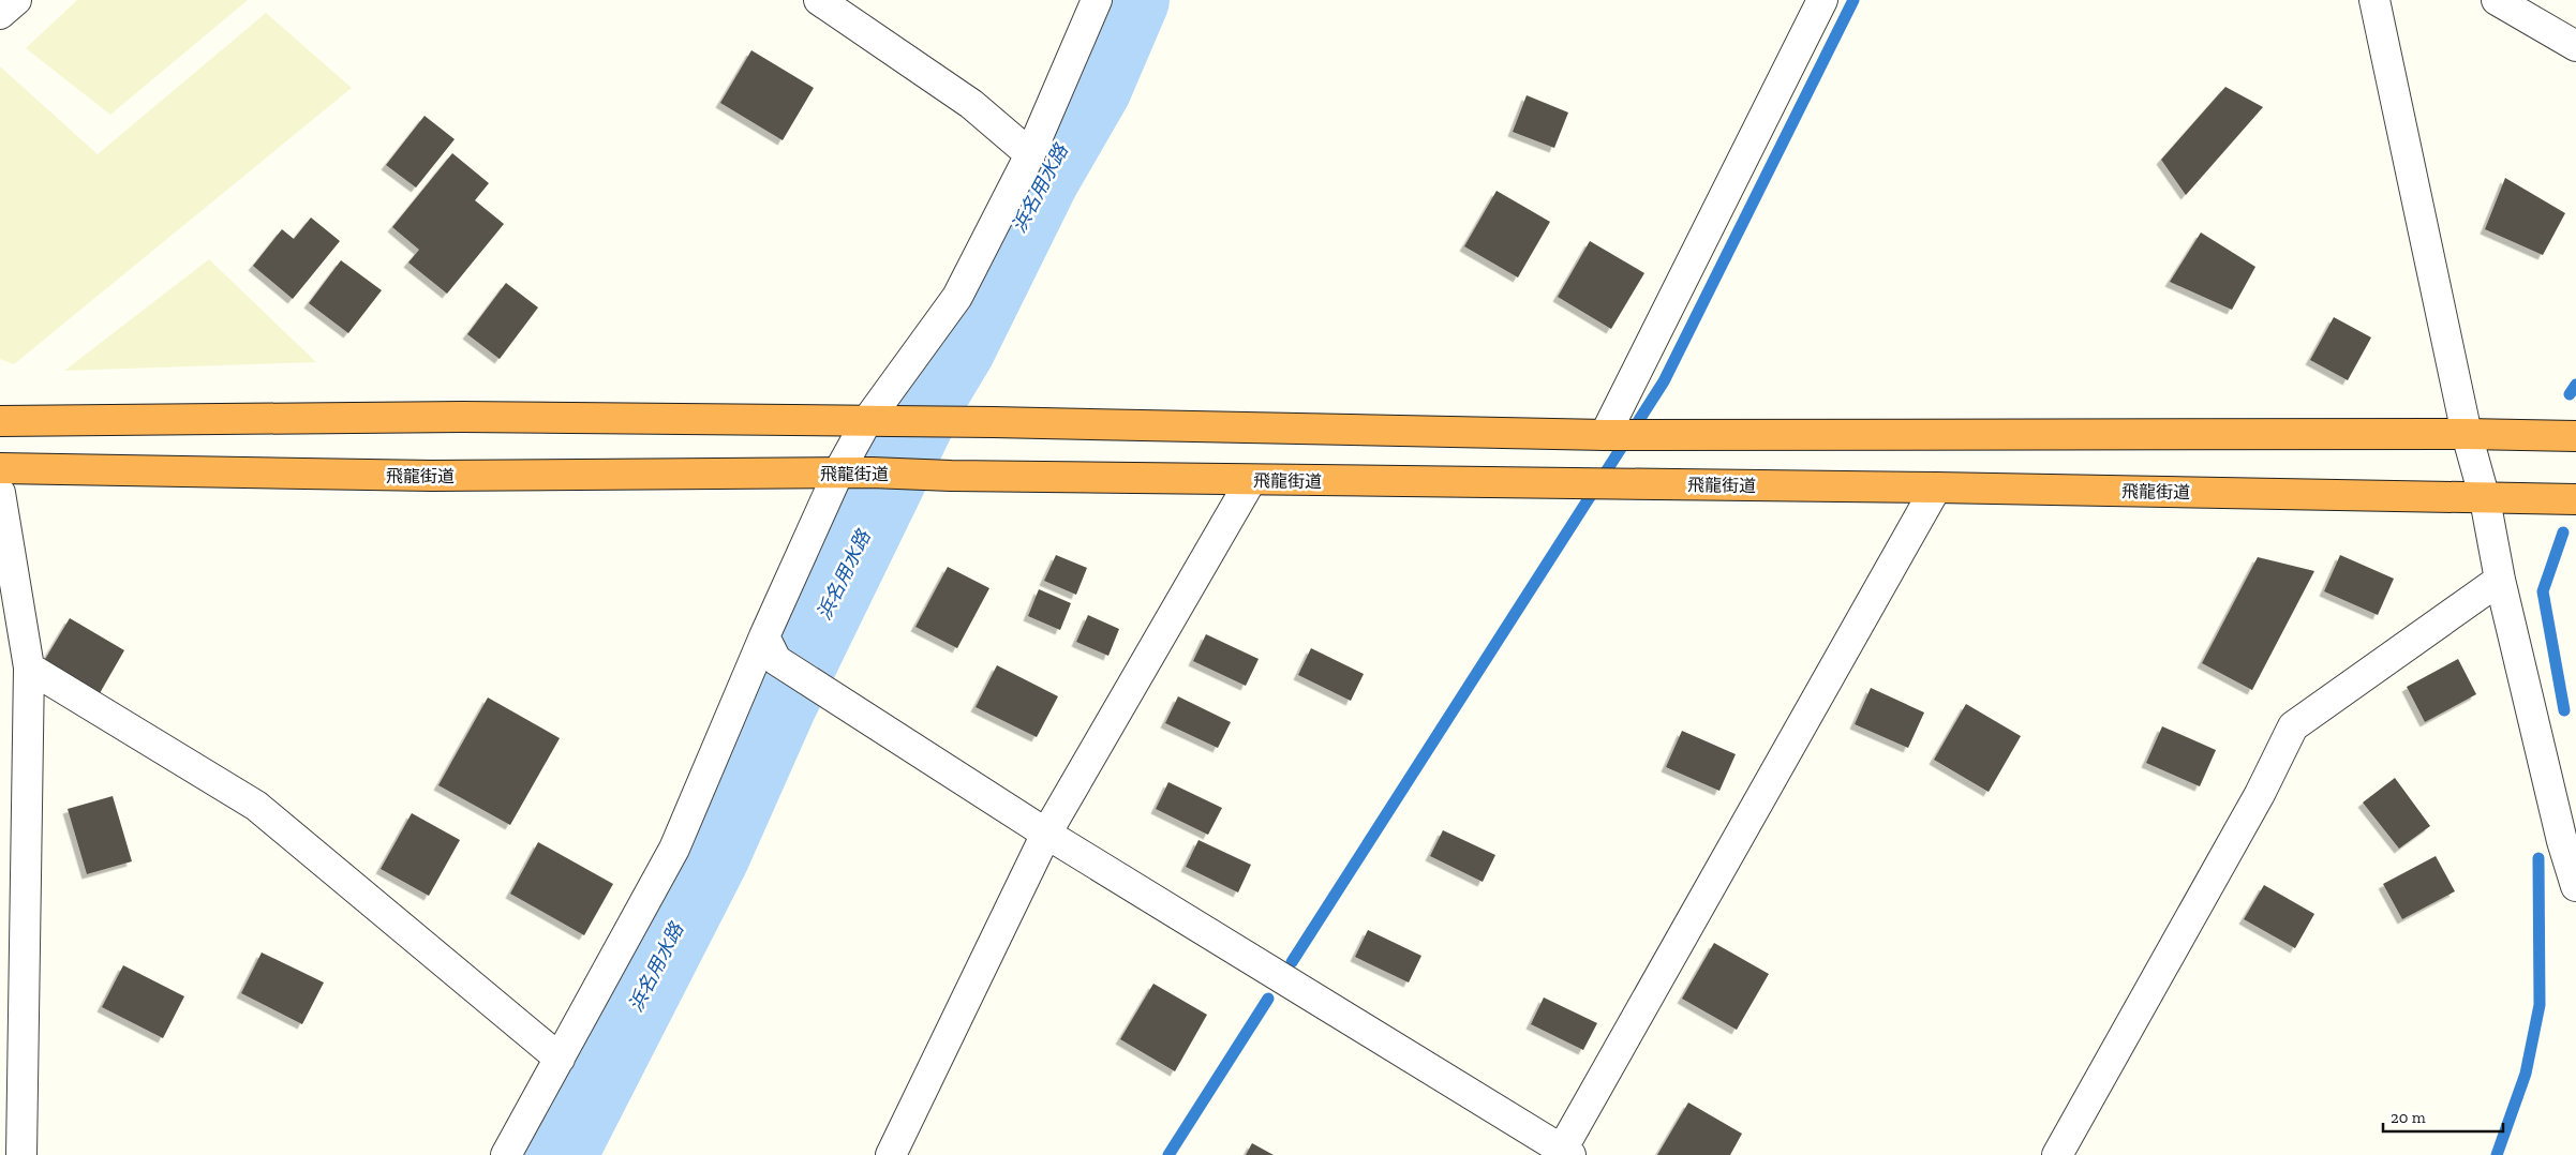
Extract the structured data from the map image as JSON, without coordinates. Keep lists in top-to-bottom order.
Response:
{
  "streets": {
    "highway": ["飛龍街道"]
  },
  "water": ["浜名用水路"],
  "scale_bar": "20 m"
}
